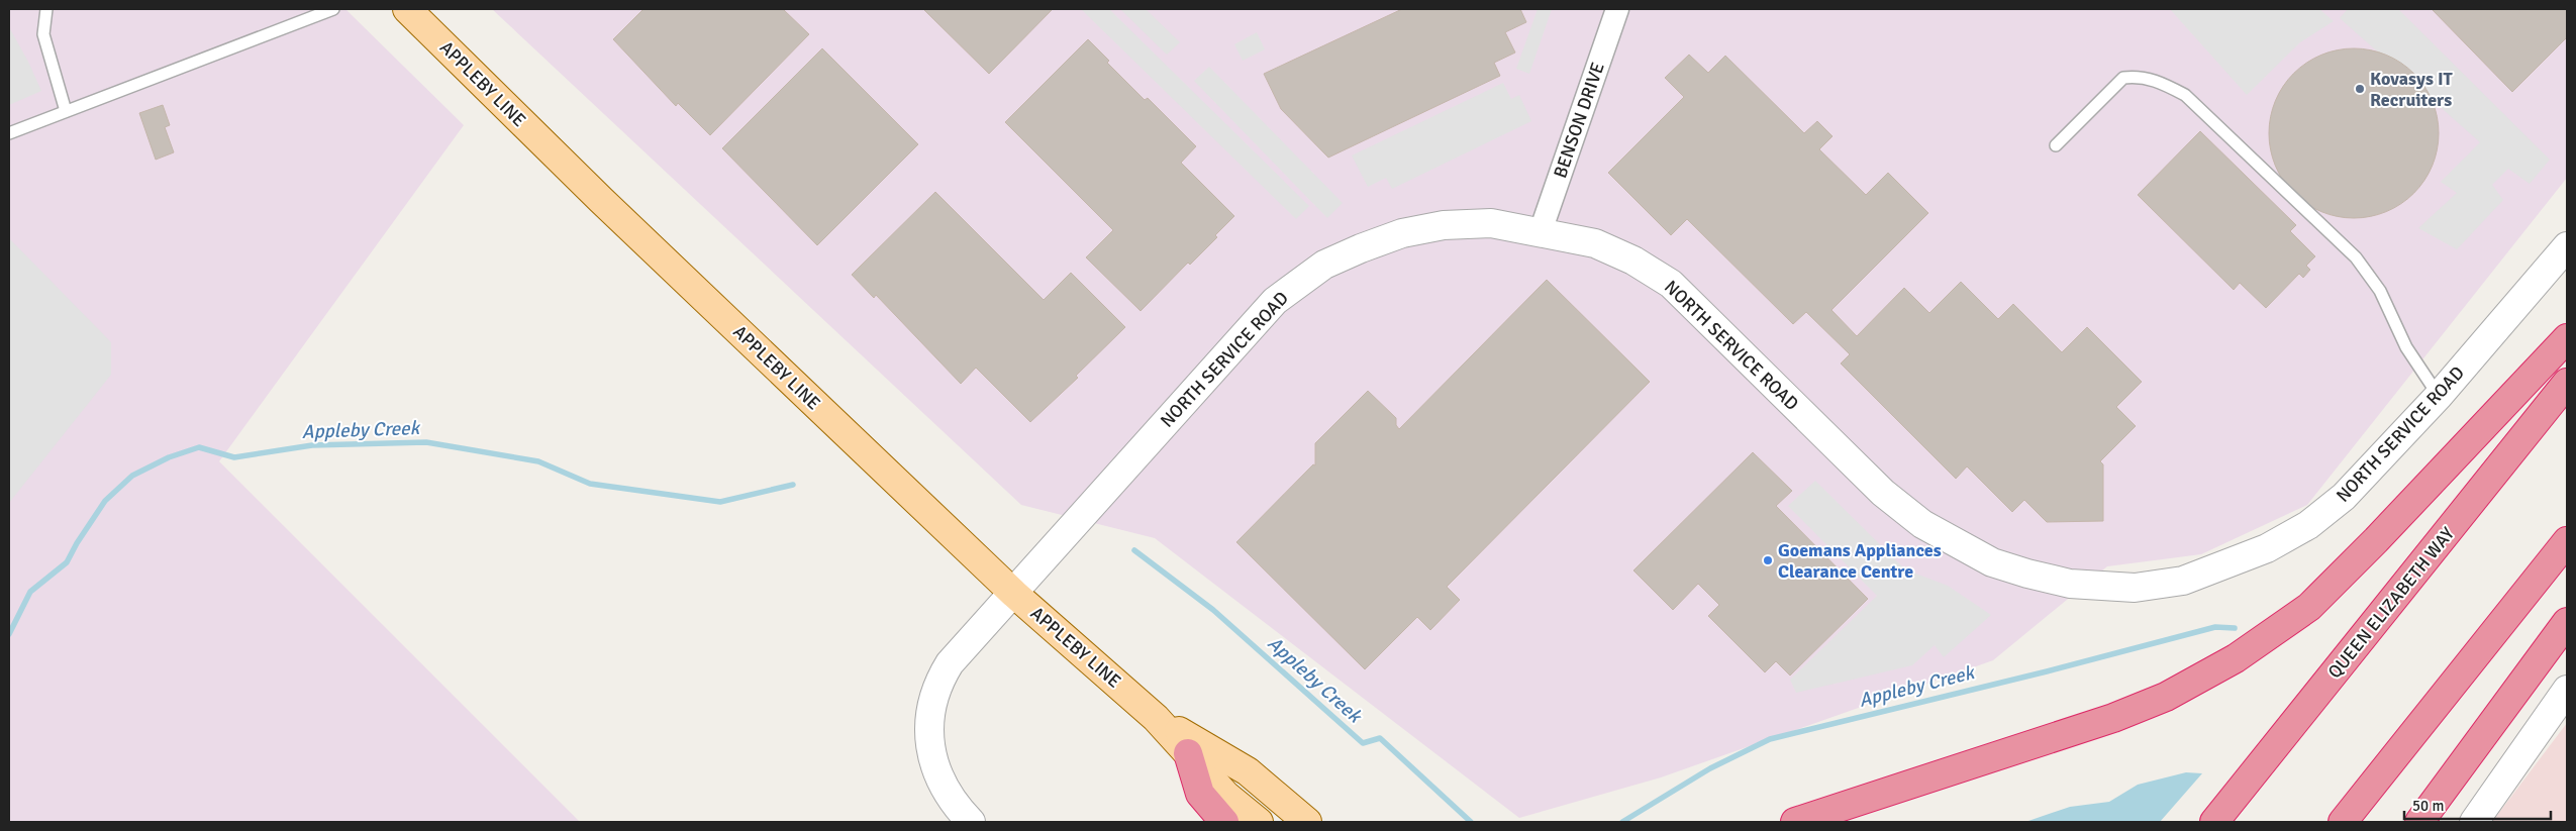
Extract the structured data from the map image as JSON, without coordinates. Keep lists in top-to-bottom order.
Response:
{
  "streets": {
    "highway": ["QUEEN ELIZABETH WAY"],
    "main road": ["APPLEBY LINE"],
    "street": ["BENSON DRIVE", "NORTH SERVICE ROAD"]
  },
  "crossings": [
    ["APPLEBY LINE", "NORTH SERVICE ROAD"],
    ["BENSON DRIVE", "NORTH SERVICE ROAD"]
  ],
  "water": ["Appleby Creek"],
  "places": ["Kovasys IT Recruiters", "Goemans Appliances Clearance Centre"],
  "scale_bar": "50 m"
}
